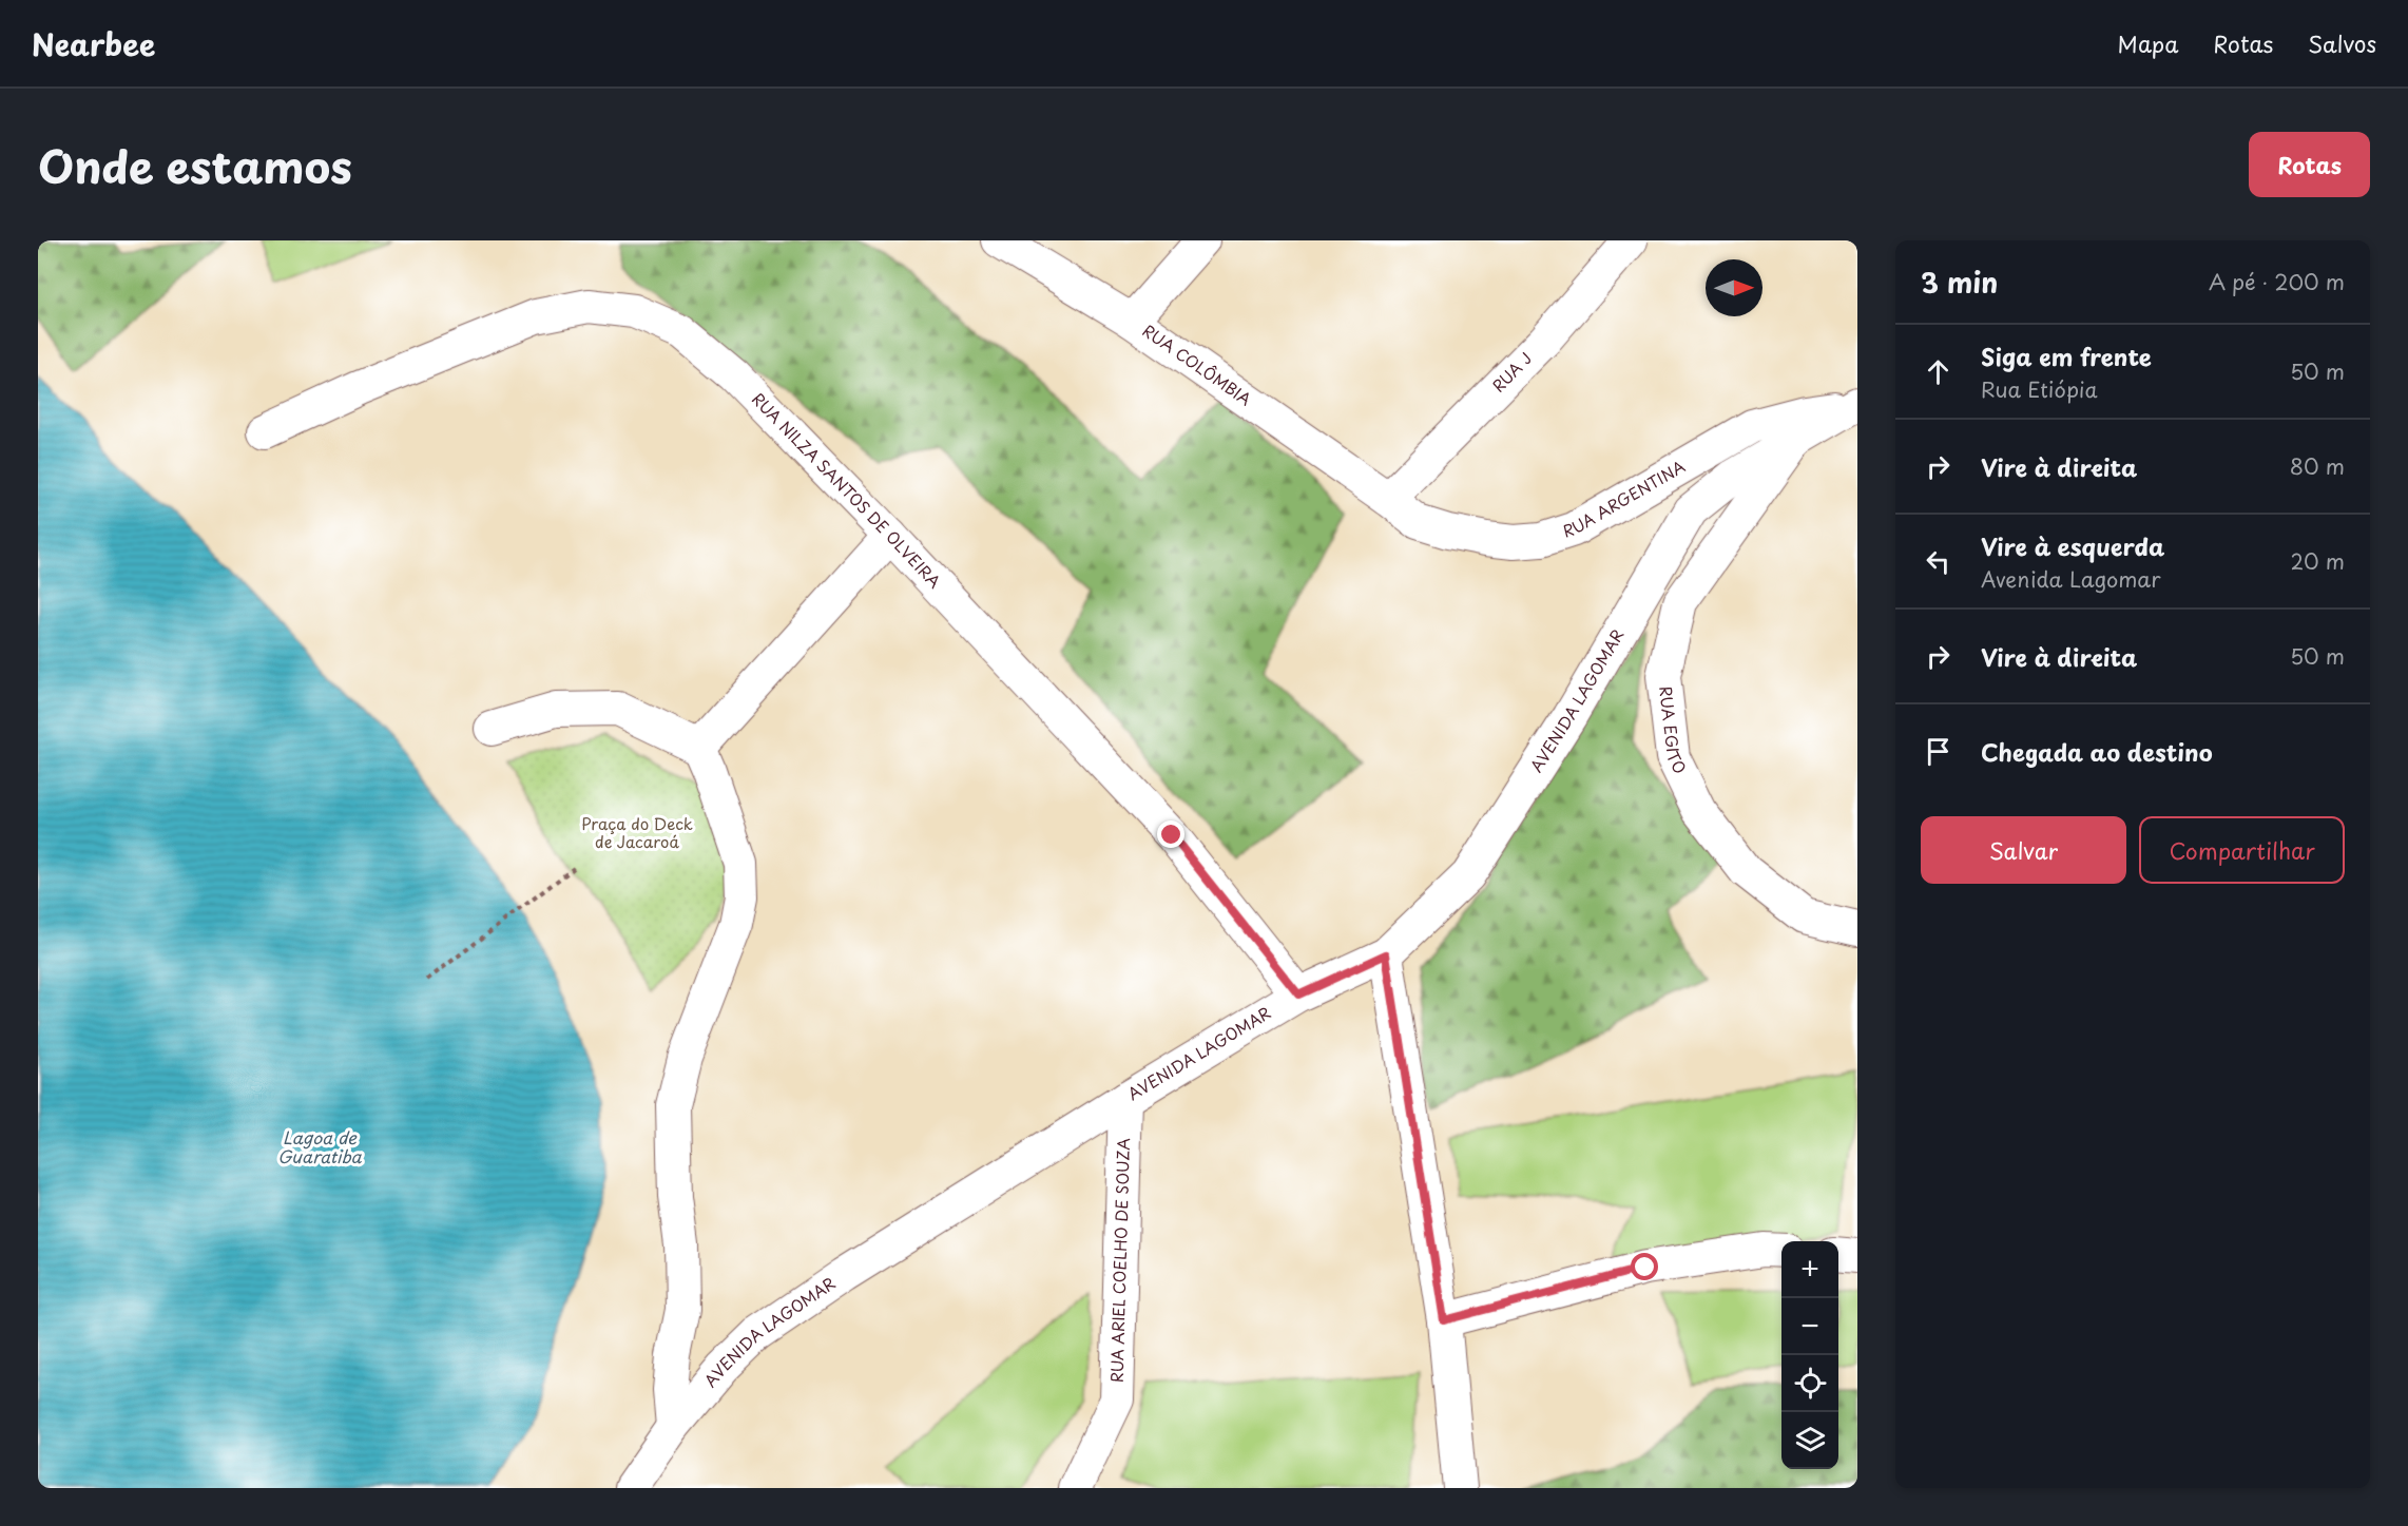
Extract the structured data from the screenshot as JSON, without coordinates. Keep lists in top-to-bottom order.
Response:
{
  "streets": {
    "street": [
      "RUA COLÔMBIA",
      "RUA J",
      "RUA NILZA SANTOS DE OLVEIRA",
      "RUA ARGENTINA",
      "AVENIDA LAGOMAR",
      "RUA EGITO",
      "RUA ARIEL COELHO DE SOUZA"
    ]
  },
  "crossings": [
    ["RUA COLÔMBIA", "RUA J"],
    ["RUA COLÔMBIA", "RUA ARGENTINA"],
    ["RUA J", "RUA ARGENTINA"],
    ["RUA NILZA SANTOS DE OLVEIRA", "AVENIDA LAGOMAR"],
    ["RUA ARGENTINA", "AVENIDA LAGOMAR"],
    ["AVENIDA LAGOMAR", "RUA EGITO"],
    ["AVENIDA LAGOMAR", "RUA ARIEL COELHO DE SOUZA"]
  ],
  "water": ["Lagoa de Guaratiba"],
  "parks": ["Praça do Deck de Jacaroá"],
  "north": "right",
  "page": {
    "header": "Nearbee",
    "nav": ["Mapa", "Rotas", "Salvos"],
    "title": "Onde estamos",
    "buttons": [
      "Rotas",
      ["Salvar", "Compartilhar"]
    ],
    "heading": ["3 min", "A pé · 200 m"],
    "list": [
      ["Siga em frente", "Rua Etiópia", "50 m"],
      ["Vire à direita", "80 m"],
      ["Vire à esquerda", "Avenida Lagomar", "20 m"],
      ["Vire à direita", "50 m"],
      "Chegada ao destino"
    ],
    "map_buttons": ["+", "−"]
  }
}
